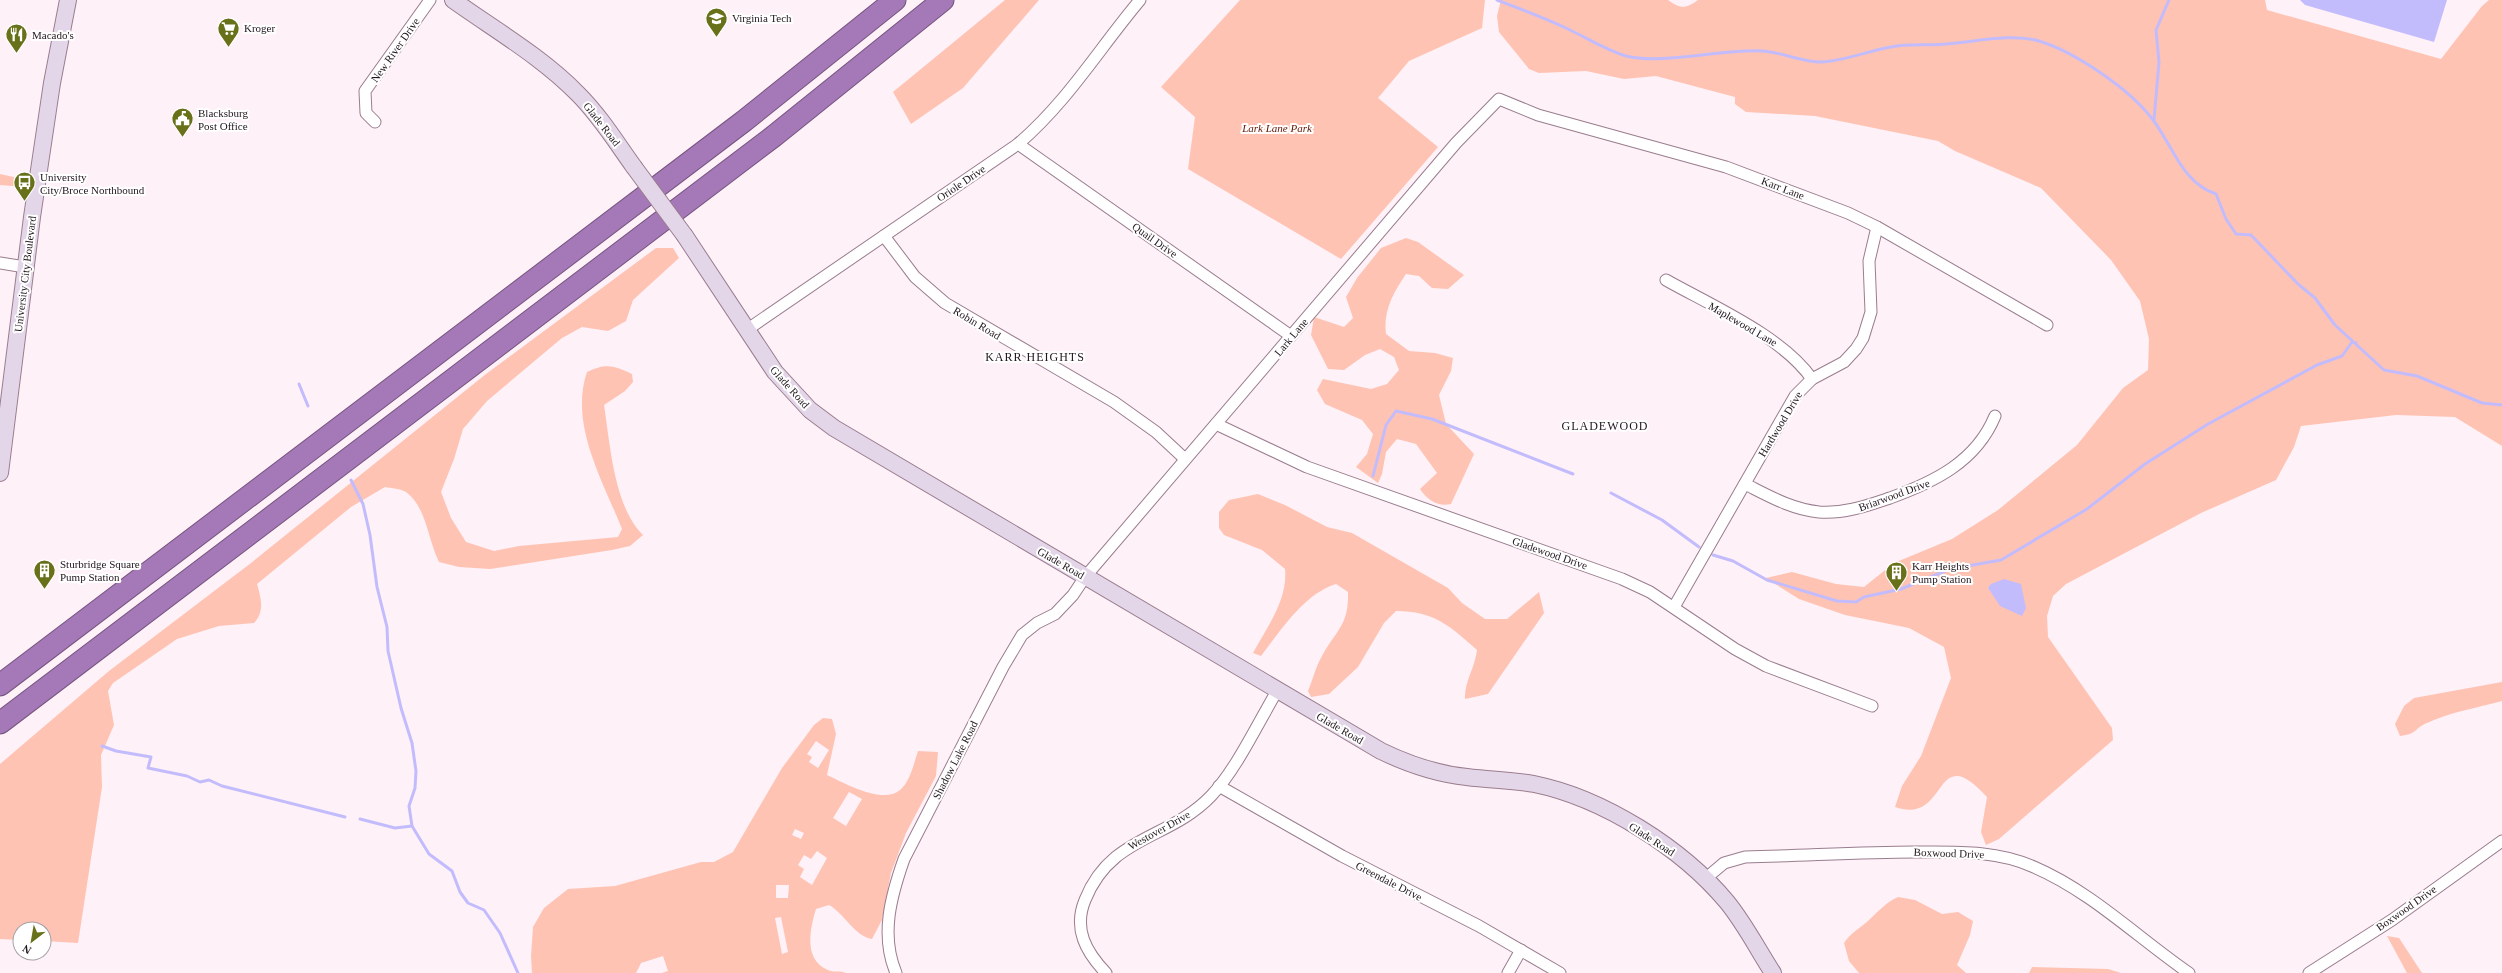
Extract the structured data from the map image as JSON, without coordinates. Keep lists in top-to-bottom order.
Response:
{
  "streets": {
    "street": [
      "New River Drive",
      "Glade Road",
      "Oriole Drive",
      "Karr Lane",
      "Quail Drive",
      "University City Boulevard",
      "Robin Road",
      "Maplewood Lane",
      "Lark Lane",
      "Hardwood Drive",
      "Briarwood Drive",
      "Gladewood Drive",
      "Shadow Lake Road",
      "Westover Drive",
      "Boxwood Drive",
      "Greendale Drive"
    ]
  },
  "crossings": [
    ["Glade Road", "Oriole Drive"],
    ["Glade Road", "Lark Lane"],
    ["Glade Road", "Shadow Lake Road"],
    ["Glade Road", "Westover Drive"],
    ["Glade Road", "Boxwood Drive"],
    ["Oriole Drive", "Quail Drive"],
    ["Oriole Drive", "Robin Road"],
    ["Karr Lane", "Lark Lane"],
    ["Karr Lane", "Hardwood Drive"],
    ["Quail Drive", "Lark Lane"],
    ["Robin Road", "Lark Lane"],
    ["Maplewood Lane", "Hardwood Drive"],
    ["Lark Lane", "Gladewood Drive"],
    ["Lark Lane", "Shadow Lake Road"],
    ["Hardwood Drive", "Briarwood Drive"],
    ["Hardwood Drive", "Gladewood Drive"],
    ["Westover Drive", "Greendale Drive"]
  ],
  "districts": ["KARR HEIGHTS", "GLADEWOOD"],
  "parks": ["Lark Lane Park"],
  "places": {
    "school or university": ["Virginia Tech"],
    "supermarket": ["Kroger"],
    "restaurant": ["Macado's"],
    "public building": ["Blacksburg Post Office"],
    "bus stop": ["University City/Broce Northbound"],
    "building": ["Sturbridge Square Pump Station", "Karr Heights Pump Station"]
  },
  "north": "bottom left"
}
